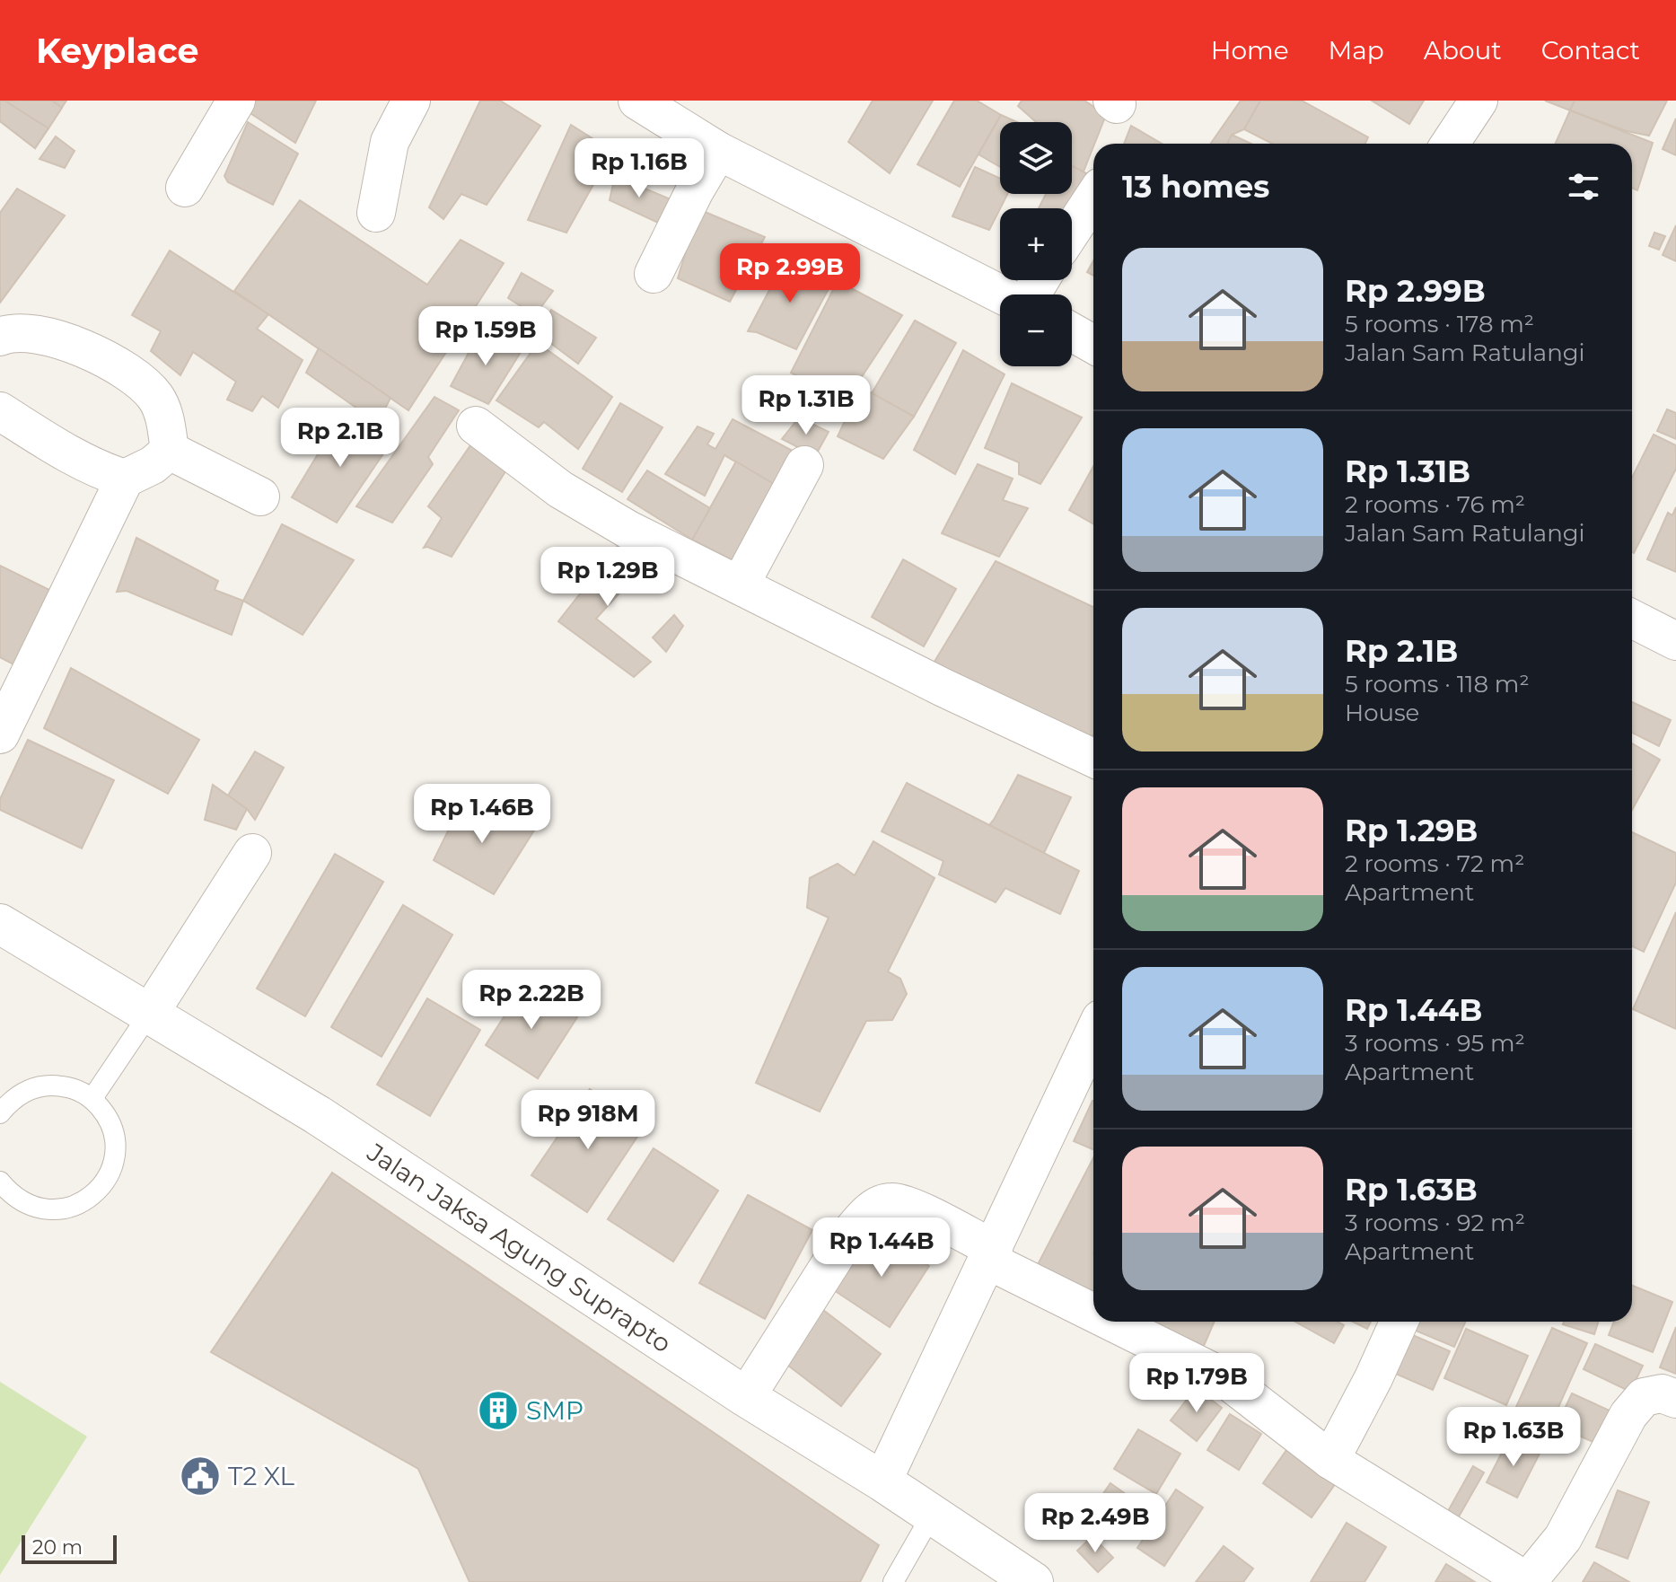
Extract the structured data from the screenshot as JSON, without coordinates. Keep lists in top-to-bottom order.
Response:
{
  "streets": {
    "street": ["Jalan Jaksa Agung Suprapto"]
  },
  "places": {
    "building": ["SMP"],
    "public building": ["T2 XL"]
  },
  "scale_bar": "20 m",
  "page": {
    "header": "Keyplace",
    "nav": [
      "Home",
      "Map",
      "About",
      "Contact"
    ],
    "map_buttons": ["+", "−"],
    "price": [
      "Rp 1.16B",
      "Rp 2.99B",
      "Rp 1.59B",
      "Rp 1.31B",
      "Rp 2.1B",
      "Rp 1.29B",
      "Rp 1.46B",
      "Rp 2.22B",
      "Rp 918M",
      "Rp 1.44B",
      "Rp 1.79B",
      "Rp 1.63B",
      "Rp 2.49B"
    ],
    "heading": "13 homes",
    "list": [
      {
        "name": "Rp 2.99B",
        "note": "5 rooms · 178 m² · Jalan Sam Ratulangi"
      },
      {
        "name": "Rp 1.31B",
        "note": "2 rooms · 76 m² · Jalan Sam Ratulangi"
      },
      {
        "name": "Rp 2.1B",
        "note": "5 rooms · 118 m² · House"
      },
      {
        "name": "Rp 1.29B",
        "note": "2 rooms · 72 m² · Apartment"
      },
      {
        "name": "Rp 1.44B",
        "note": "3 rooms · 95 m² · Apartment"
      },
      {
        "name": "Rp 1.63B",
        "note": "3 rooms · 92 m² · Apartment"
      }
    ],
    "scale": "20 m"
  }
}
